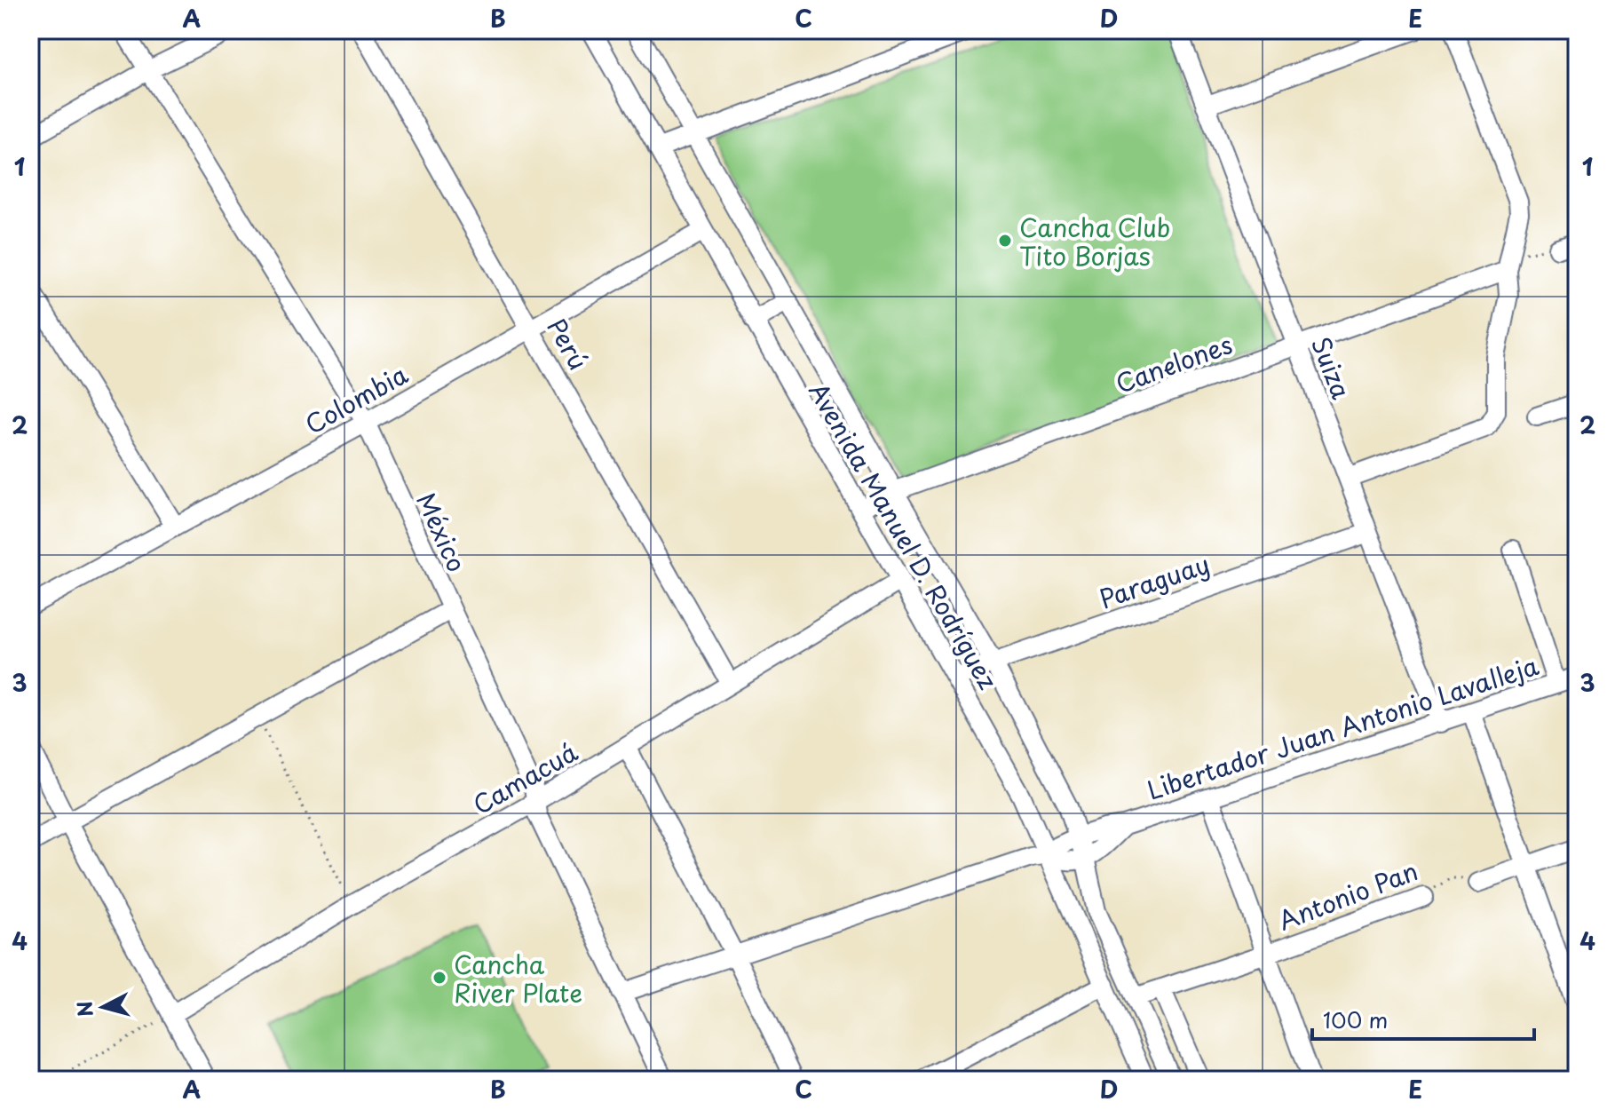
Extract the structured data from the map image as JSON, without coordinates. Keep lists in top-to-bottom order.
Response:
{
  "streets": {
    "street": [
      "Perú",
      "Canelones",
      "Suiza",
      "Colombia",
      "México",
      "Avenida Manuel D. Rodríguez",
      "Paraguay",
      "Libertador Juan Antonio Lavalleja",
      "Camacuá",
      "Antonio Pan"
    ]
  },
  "crossings": [
    ["Perú", "Colombia"],
    ["Perú", "Camacuá"],
    ["Canelones", "Suiza"],
    ["Canelones", "Avenida Manuel D. Rodríguez"],
    ["Suiza", "Paraguay"],
    ["Suiza", "Libertador Juan Antonio Lavalleja"],
    ["Colombia", "México"],
    ["Colombia", "Avenida Manuel D. Rodríguez"],
    ["México", "Libertador Juan Antonio Lavalleja"],
    ["México", "Camacuá"],
    ["Avenida Manuel D. Rodríguez", "Paraguay"],
    ["Avenida Manuel D. Rodríguez", "Libertador Juan Antonio Lavalleja"],
    ["Avenida Manuel D. Rodríguez", "Camacuá"],
    ["Avenida Manuel D. Rodríguez", "Antonio Pan"]
  ],
  "places": ["Cancha Club Tito Borjas", "Cancha River Plate"],
  "scale_bar": "100 m",
  "north": "left",
  "grid": {
    "columns": [
      "A",
      "B",
      "C",
      "D",
      "E"
    ],
    "rows": [
      "1",
      "2",
      "3",
      "4"
    ]
  }
}
